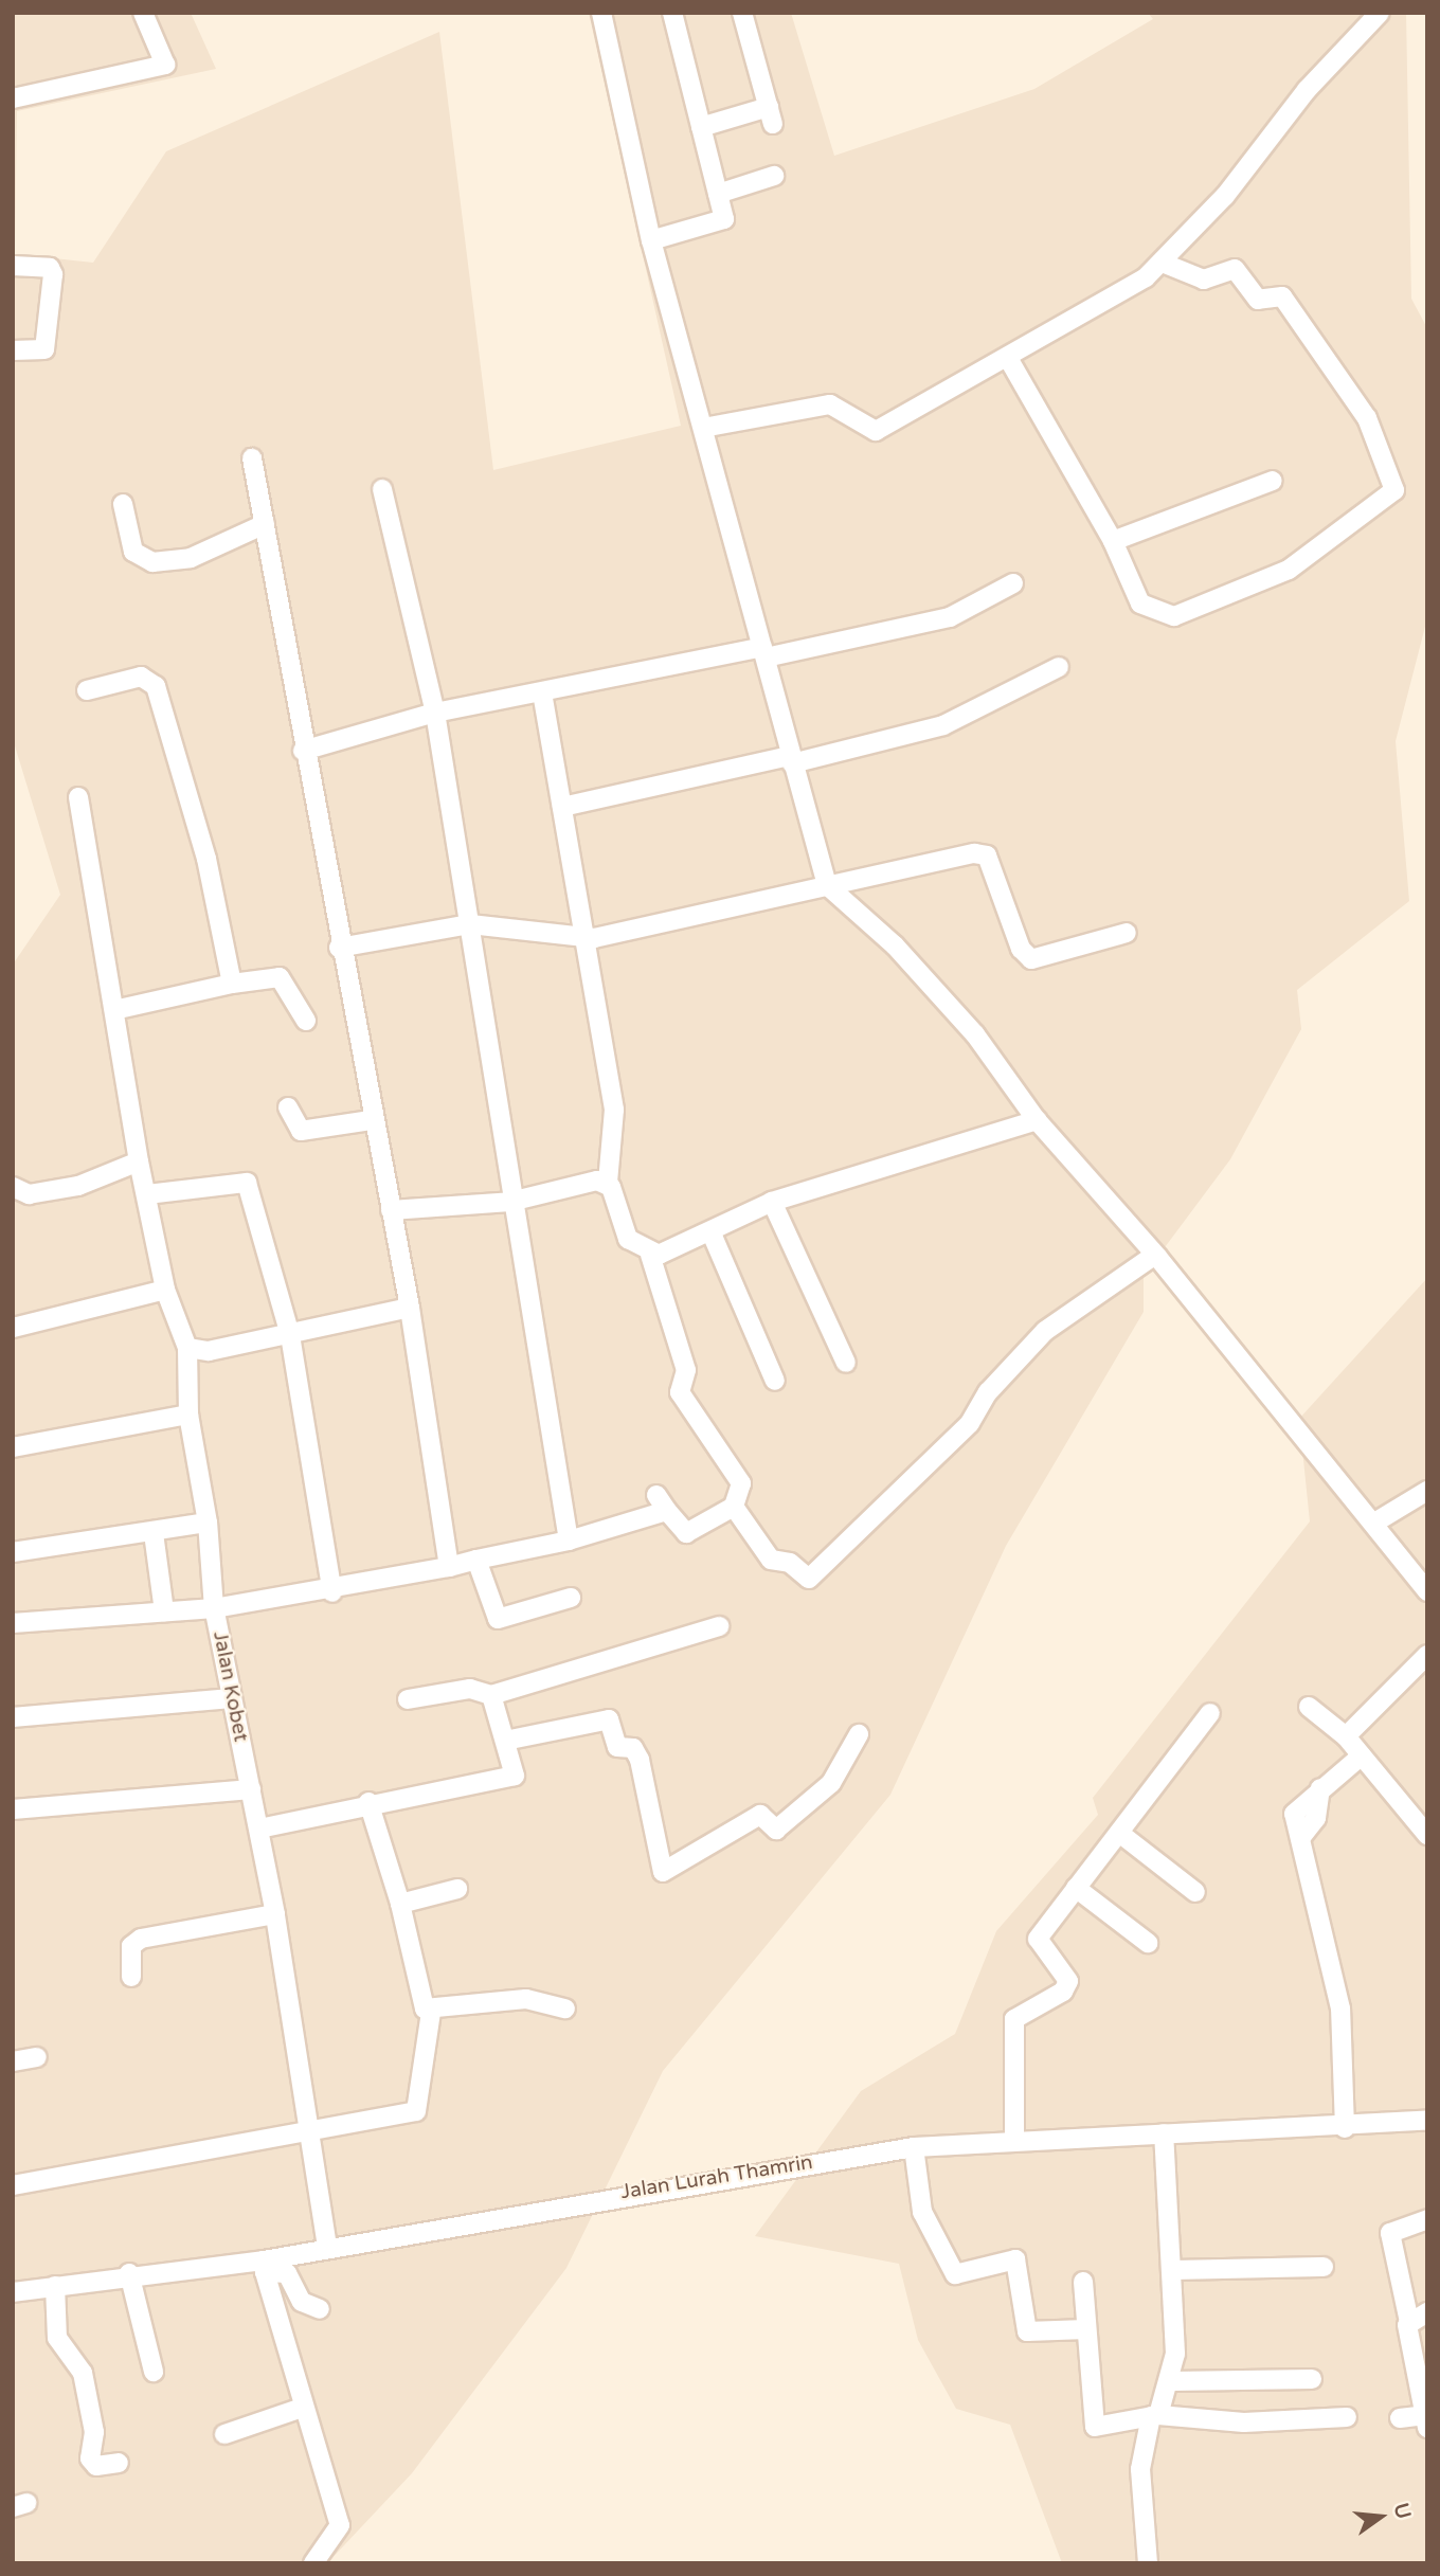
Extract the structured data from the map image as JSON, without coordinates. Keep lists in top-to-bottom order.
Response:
{
  "streets": {
    "street": ["Jalan Kobet", "Jalan Lurah Thamrin"]
  },
  "crossings": [
    ["Jalan Kobet", "Jalan Lurah Thamrin"]
  ],
  "north": "right"
}
